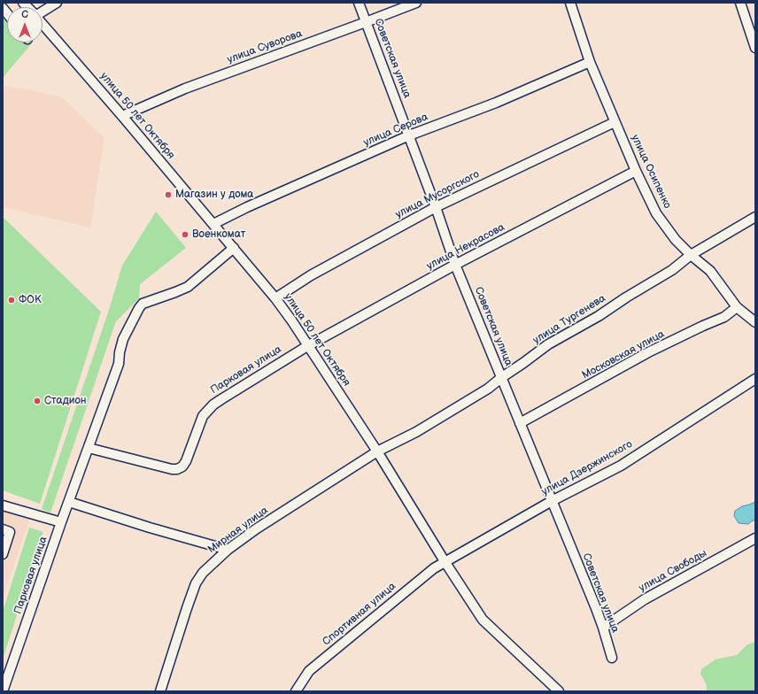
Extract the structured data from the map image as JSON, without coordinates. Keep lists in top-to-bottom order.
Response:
{
  "streets": {
    "street": [
      "улица Суворова",
      "Советская улица",
      "улица 50 лет Октября",
      "улица Серова",
      "улица Осипенко",
      "улица Мусоргского",
      "улица Некрасова",
      "улица Тургенева",
      "Московская улица",
      "Парковая улица",
      "улица Дзержинского",
      "Мирная улица",
      "улица Свободы",
      "Спортивная улица"
    ]
  },
  "crossings": [
    ["улица Суворова", "Советская улица"],
    ["улица Суворова", "улица 50 лет Октября"],
    ["Советская улица", "улица Серова"],
    ["Советская улица", "улица Мусоргского"],
    ["Советская улица", "улица Некрасова"],
    ["Советская улица", "улица Тургенева"],
    ["Советская улица", "Московская улица"],
    ["Советская улица", "улица Дзержинского"],
    ["Советская улица", "улица Свободы"],
    ["улица 50 лет Октября", "улица Серова"],
    ["улица 50 лет Октября", "улица Мусоргского"],
    ["улица 50 лет Октября", "улица Некрасова"],
    ["улица 50 лет Октября", "улица Тургенева"],
    ["улица 50 лет Октября", "Парковая улица"],
    ["улица 50 лет Октября", "улица Дзержинского"],
    ["улица 50 лет Октября", "Мирная улица"],
    ["улица 50 лет Октября", "Спортивная улица"],
    ["улица Серова", "улица Осипенко"],
    ["улица Осипенко", "улица Мусоргского"],
    ["улица Осипенко", "улица Некрасова"],
    ["улица Осипенко", "улица Тургенева"],
    ["улица Осипенко", "Московская улица"],
    ["улица Некрасова", "Парковая улица"],
    ["улица Тургенева", "Мирная улица"],
    ["улица Дзержинского", "Спортивная улица"]
  ],
  "places": [
    "Магазин у дома",
    "Военкомат",
    "ФОК",
    "Стадион"
  ],
  "north": "top"
}
